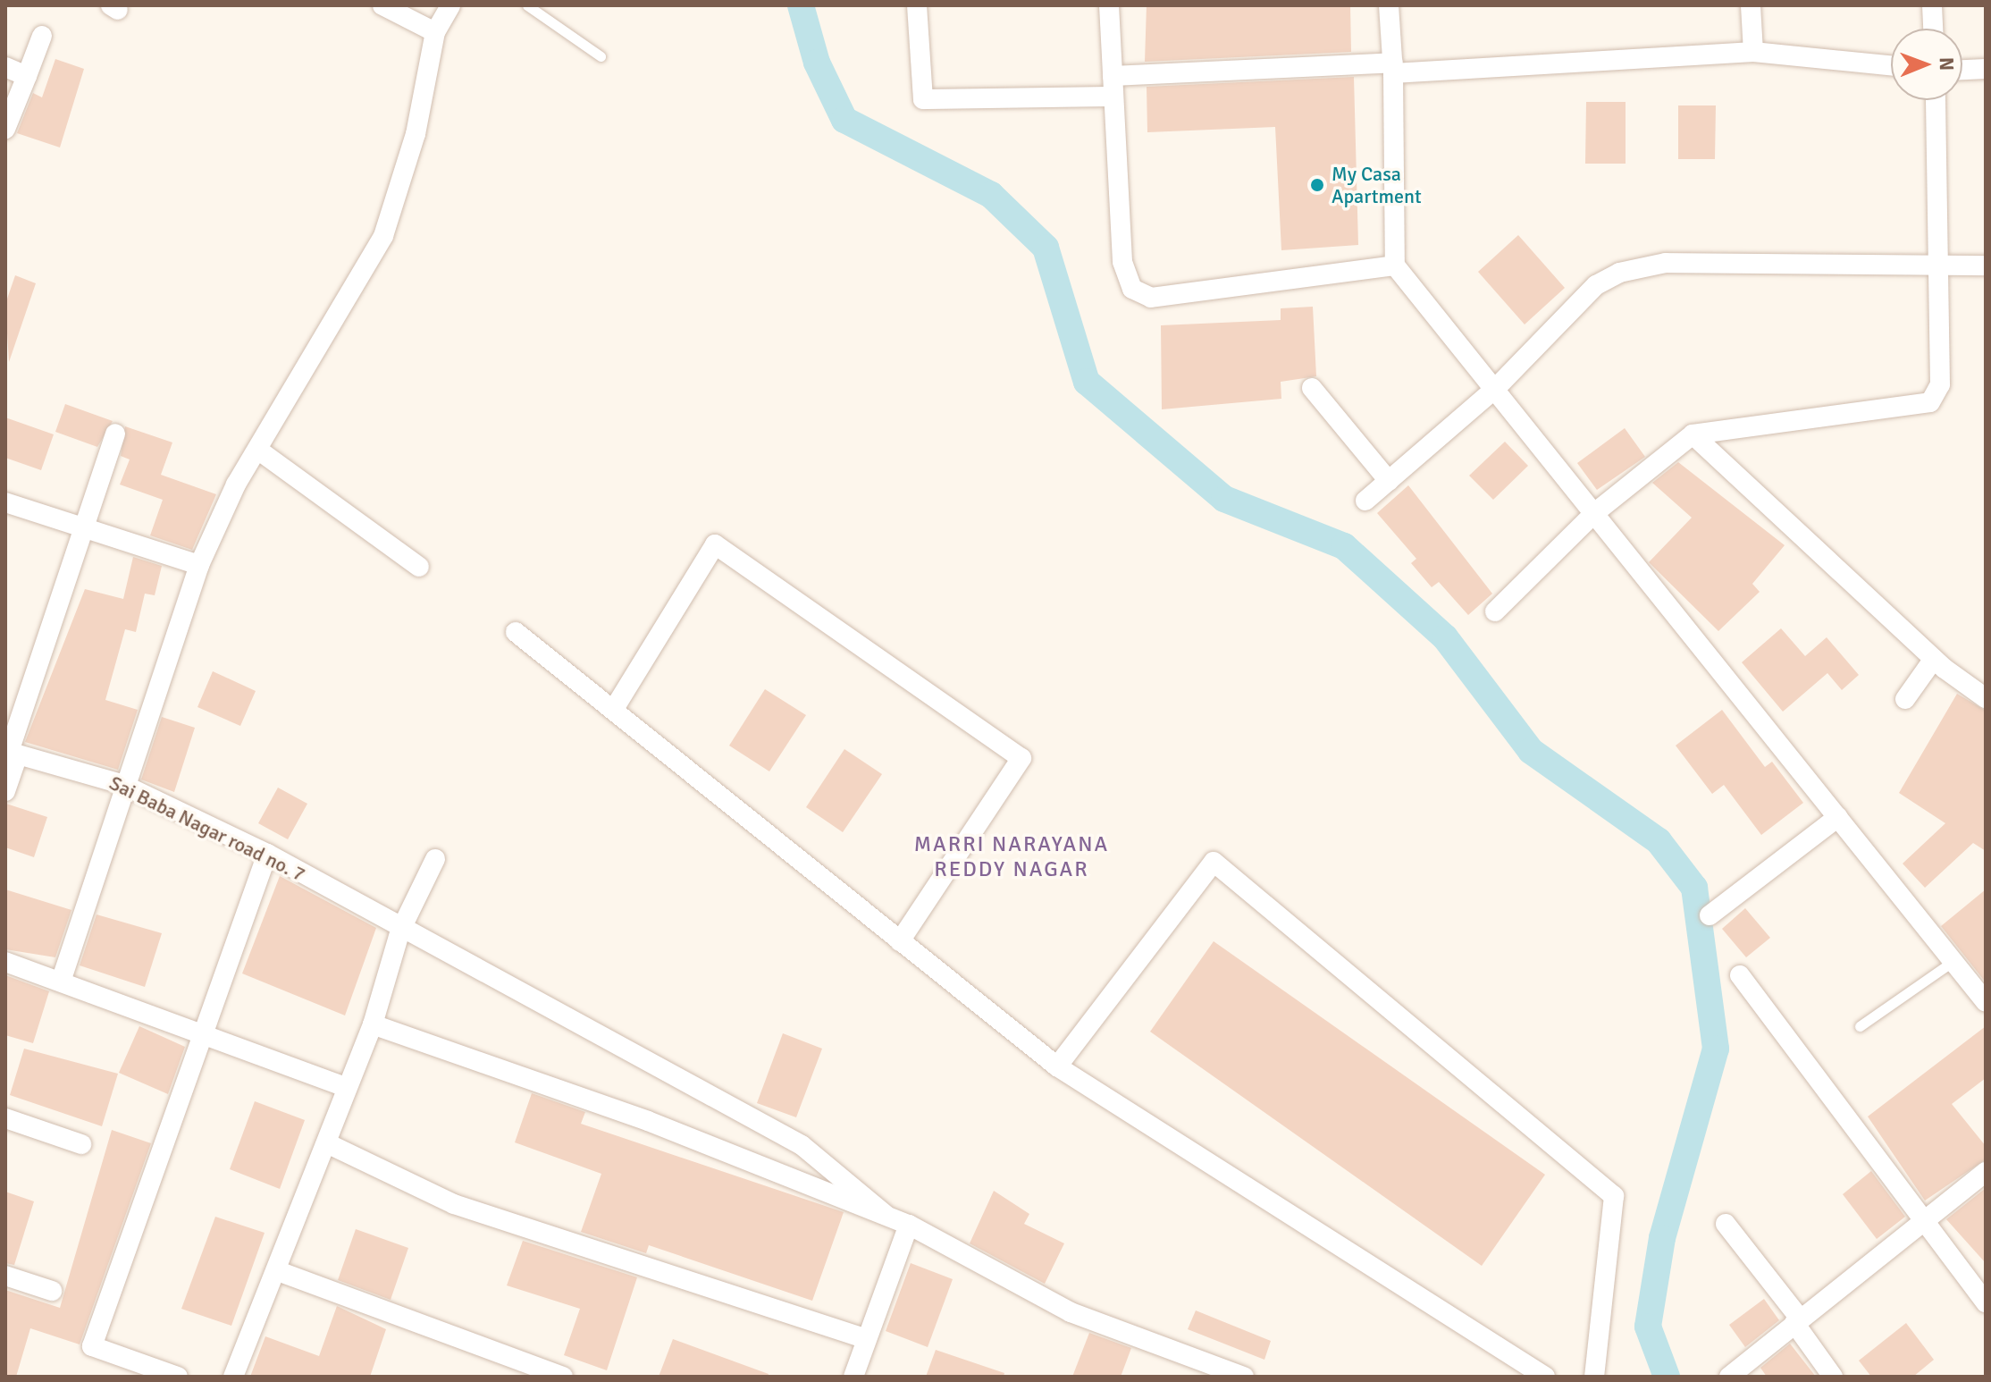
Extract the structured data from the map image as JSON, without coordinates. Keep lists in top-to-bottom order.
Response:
{
  "streets": {
    "street": ["Sai Baba Nagar road no. 7"]
  },
  "districts": ["MARRI NARAYANA REDDY NAGAR"],
  "places": ["My Casa Apartment"],
  "north": "right"
}
